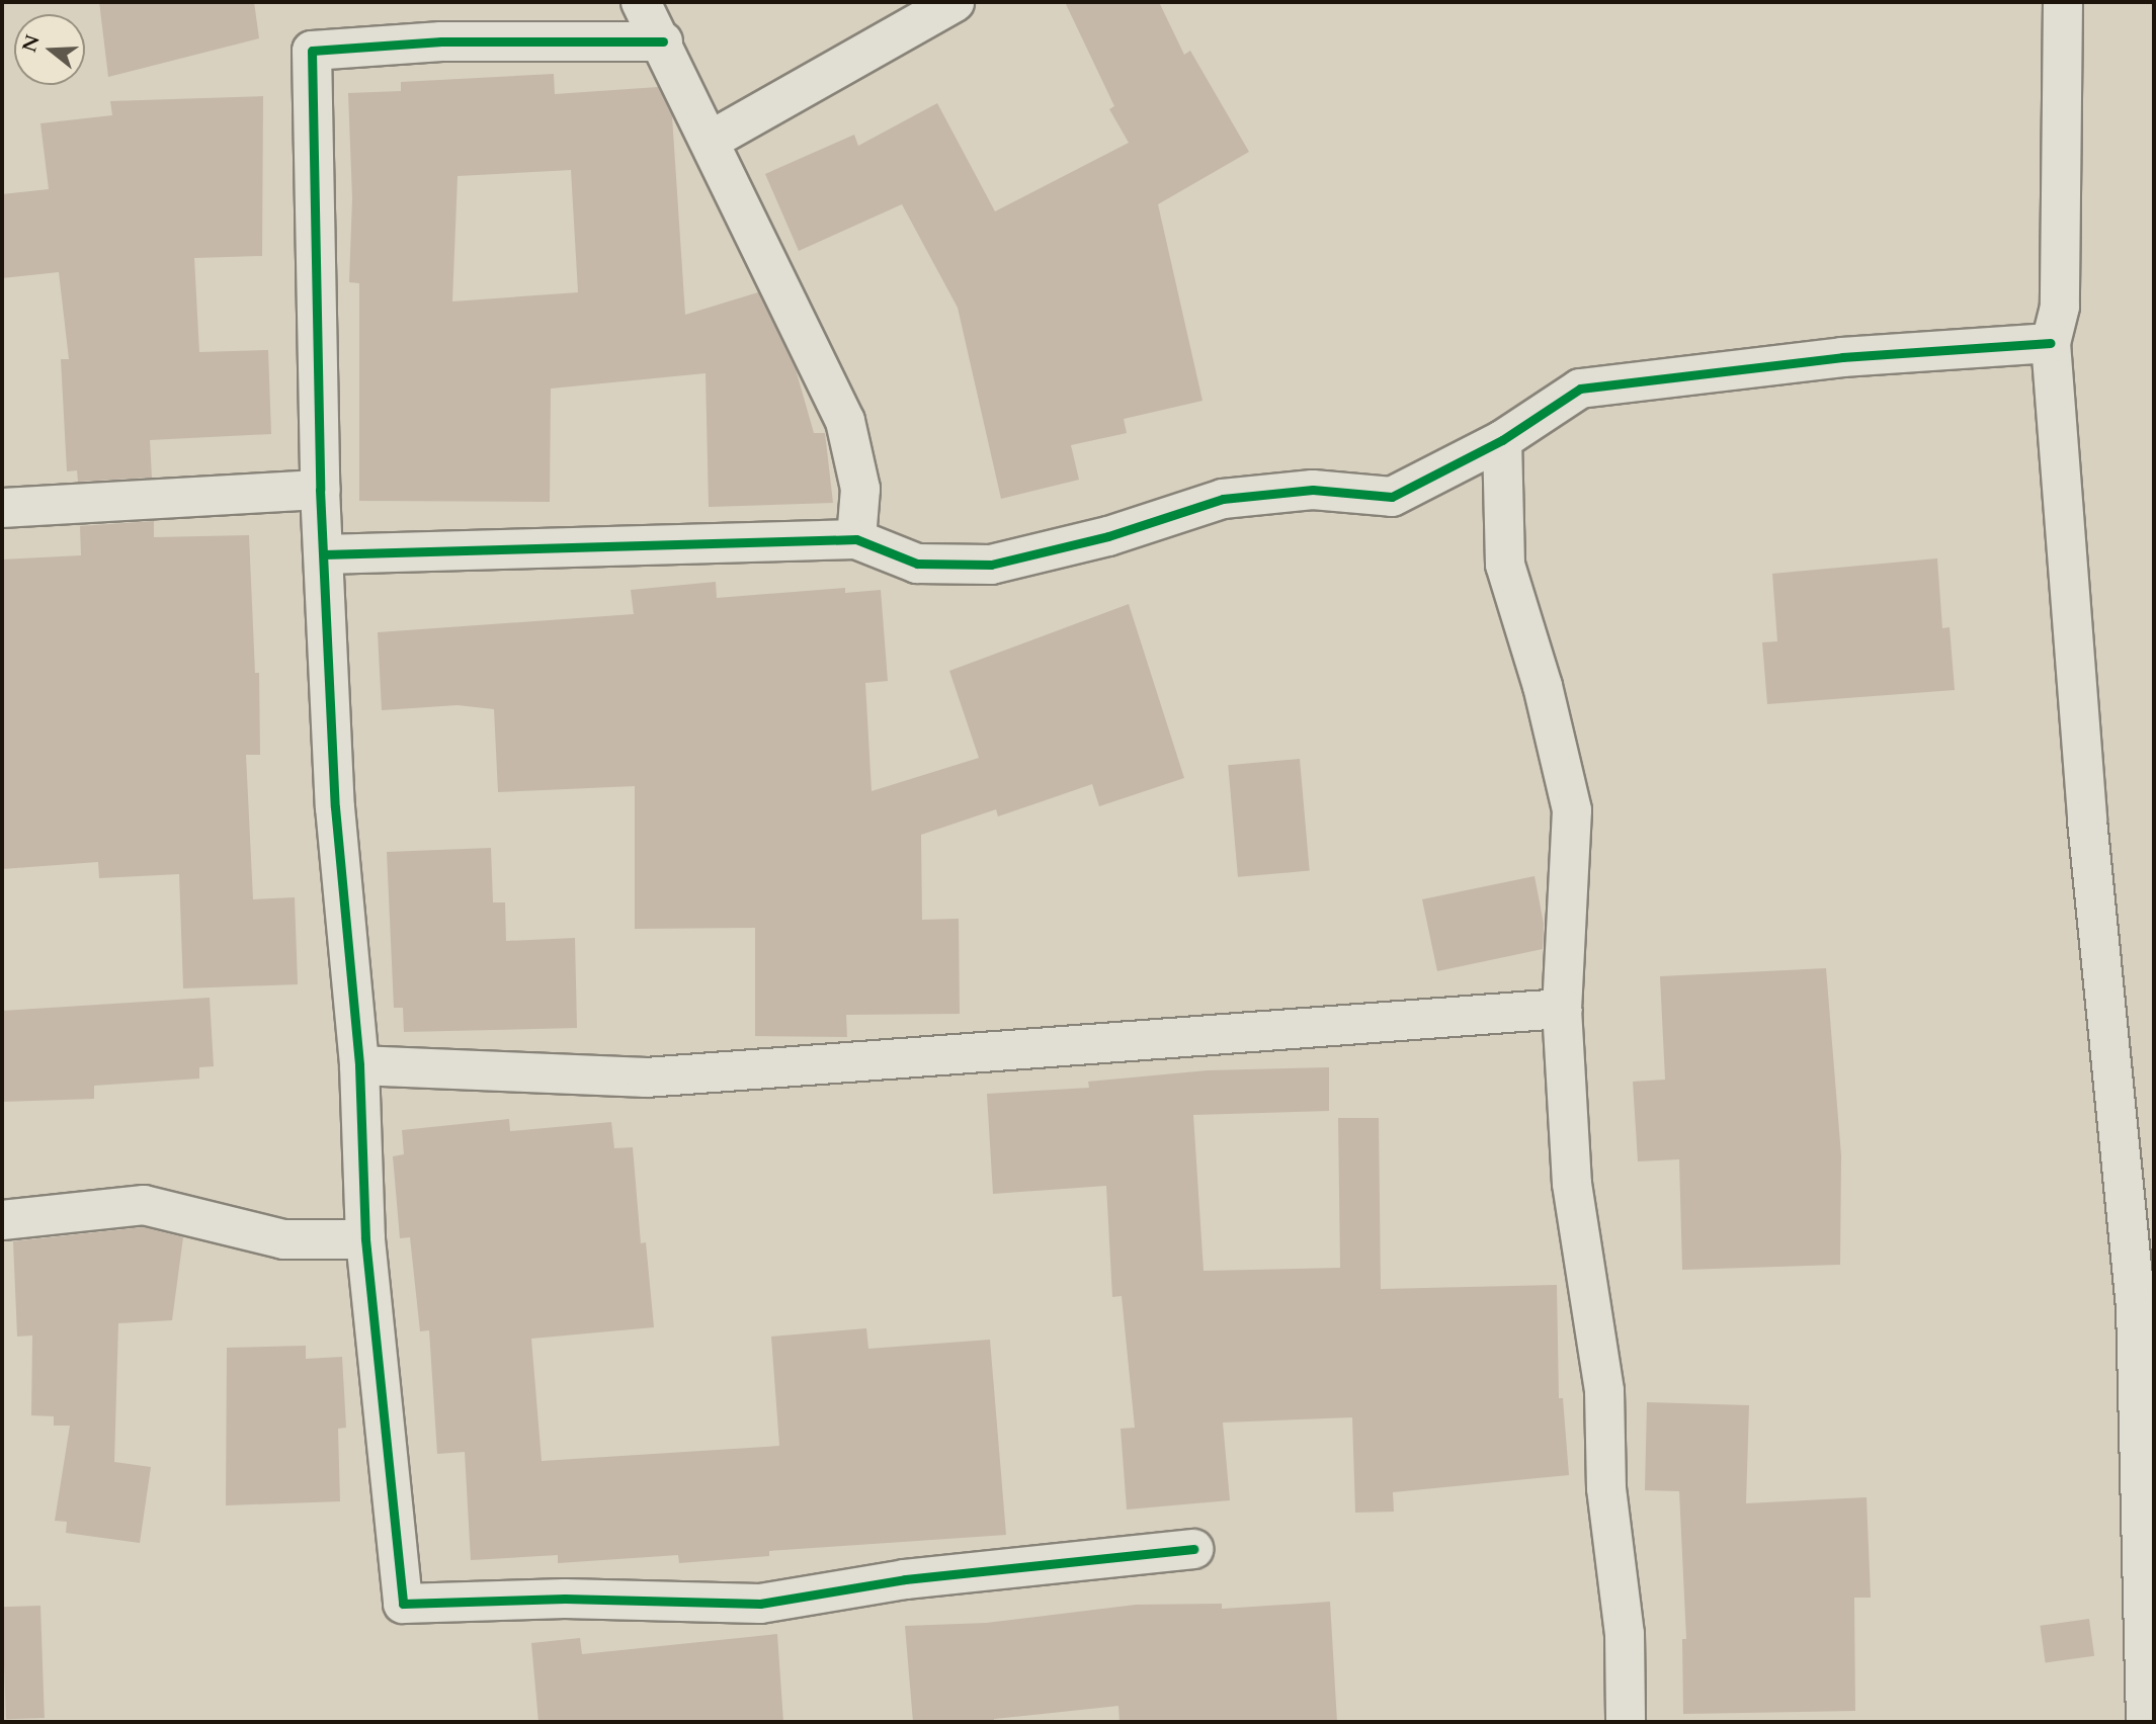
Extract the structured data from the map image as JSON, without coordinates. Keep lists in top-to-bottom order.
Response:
{
  "north": "left"
}
